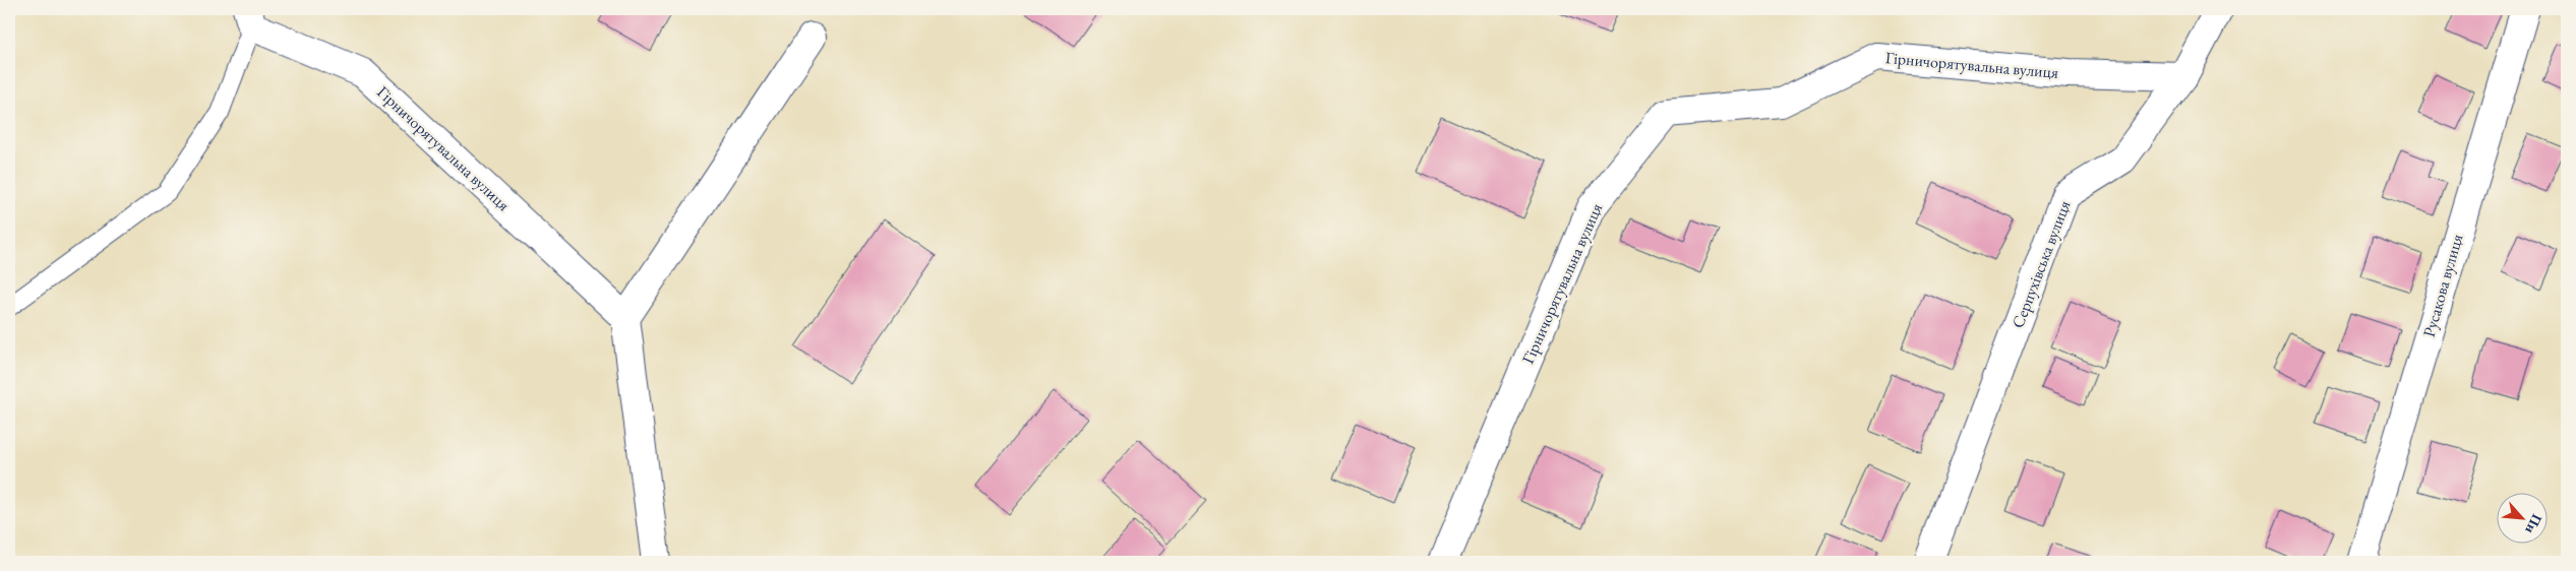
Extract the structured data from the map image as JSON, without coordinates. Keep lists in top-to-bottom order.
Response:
{
  "streets": {
    "street": ["Гірничорятувальна вулиця", "Серпухівська вулиця", "Русакова вулиця"]
  },
  "crossings": [
    ["Гірничорятувальна вулиця", "Серпухівська вулиця"]
  ],
  "north": "bottom right"
}
